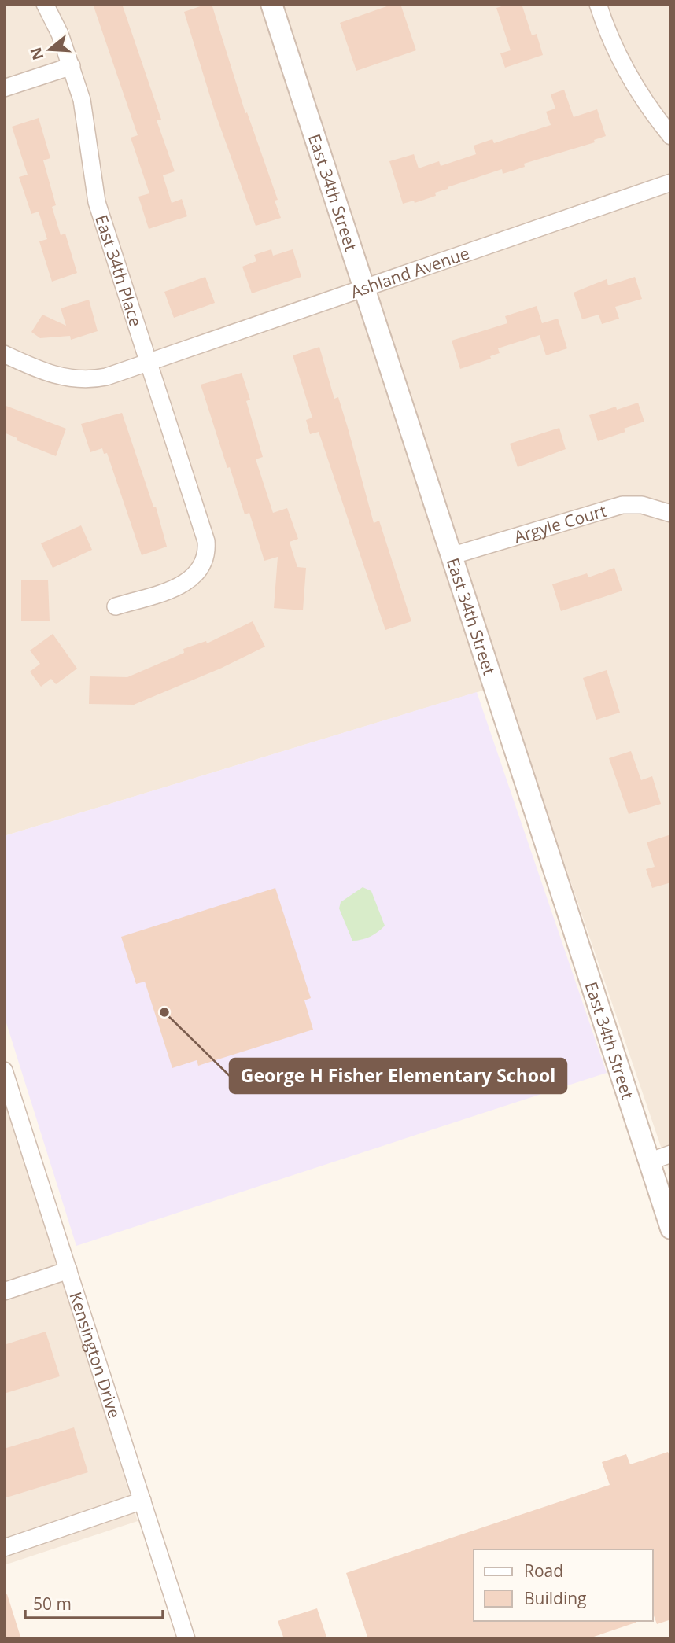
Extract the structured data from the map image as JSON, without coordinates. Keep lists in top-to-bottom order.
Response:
{
  "streets": {
    "street": [
      "East 34th Street",
      "East 34th Place",
      "Ashland Avenue",
      "Argyle Court",
      "Kensington Drive"
    ]
  },
  "crossings": [
    ["East 34th Street", "Ashland Avenue"],
    ["East 34th Street", "Argyle Court"],
    ["East 34th Place", "Ashland Avenue"]
  ],
  "places": ["George H Fisher Elementary School"],
  "legend": ["Road", "Building"],
  "scale_bar": "50 m",
  "north": "left"
}
